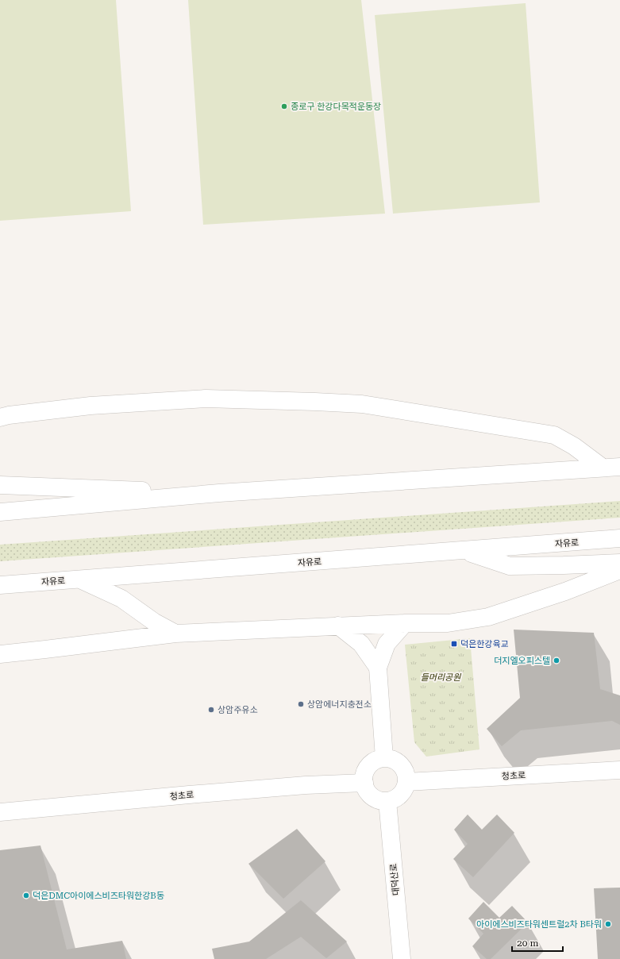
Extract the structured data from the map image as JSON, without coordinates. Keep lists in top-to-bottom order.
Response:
{
  "streets": {
    "main road": ["자유로", "청초로", "대덕산로"]
  },
  "crossings": [
    ["청초로", "대덕산로"]
  ],
  "parks": ["들머리공원"],
  "places": {
    "other": [
      "종로구 한강다목적운동장",
      "더지엘오피스텔",
      "상암에너지충전소",
      "상암주유소",
      "덕은DMC아이에스비즈타워한강B동",
      "아이에스비즈타워센트럴2차 B타워"
    ],
    "transit": ["덕은한강육교"]
  },
  "scale_bar": "20 m"
}
